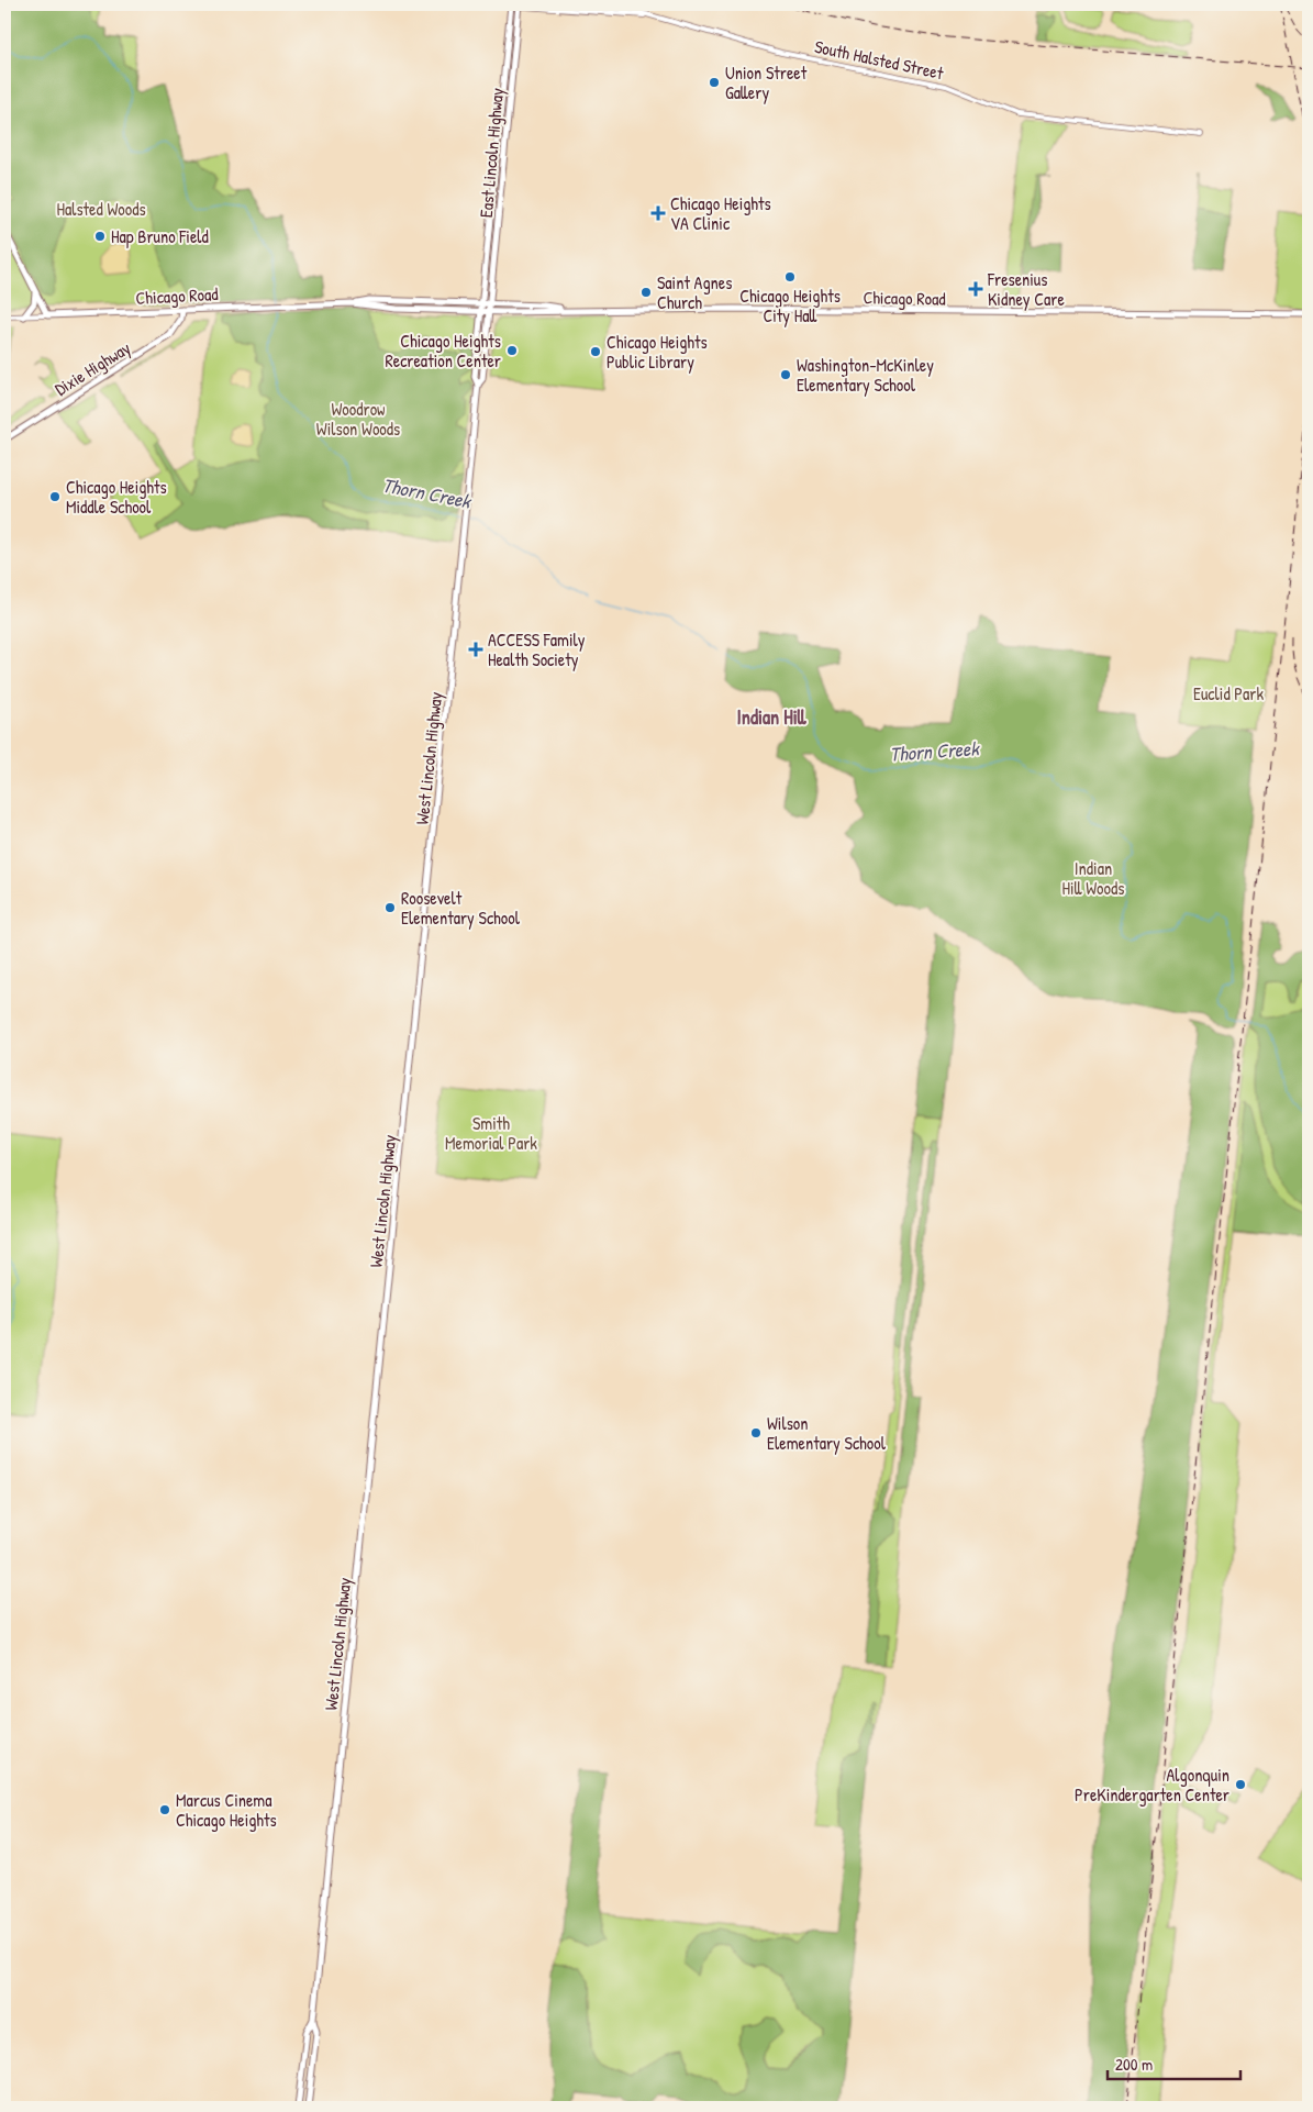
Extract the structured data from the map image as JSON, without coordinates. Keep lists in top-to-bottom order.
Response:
{
  "streets": {
    "main road": [
      "East Lincoln Highway",
      "Chicago Road",
      "Dixie Highway",
      "West Lincoln Highway"
    ],
    "street": ["South Halsted Street"]
  },
  "crossings": [
    ["South Halsted Street", "East Lincoln Highway"],
    ["East Lincoln Highway", "Chicago Road"],
    ["East Lincoln Highway", "West Lincoln Highway"],
    ["Chicago Road", "Dixie Highway"],
    ["Chicago Road", "West Lincoln Highway"]
  ],
  "districts": ["Indian Hill"],
  "water": ["Thorn Creek"],
  "parks": [
    "Halsted Woods",
    "Woodrow Wilson Woods",
    "Euclid Park",
    "Indian Hill Woods",
    "Smith Memorial Park"
  ],
  "places": {
    "other": [
      "Union Street Gallery",
      "Hap Bruno Field",
      "Chicago Heights City Hall",
      "Saint Agnes Church",
      "Chicago Heights Recreation Center",
      "Chicago Heights Public Library",
      "Washington-McKinley Elementary School",
      "Chicago Heights Middle School",
      "Roosevelt Elementary School",
      "Wilson Elementary School",
      "Algonquin PreKindergarten Center",
      "Marcus Cinema Chicago Heights"
    ],
    "health": ["Chicago Heights VA Clinic", "Fresenius Kidney Care", "ACCESS Family Health Society"]
  },
  "scale_bar": "200 m"
}
